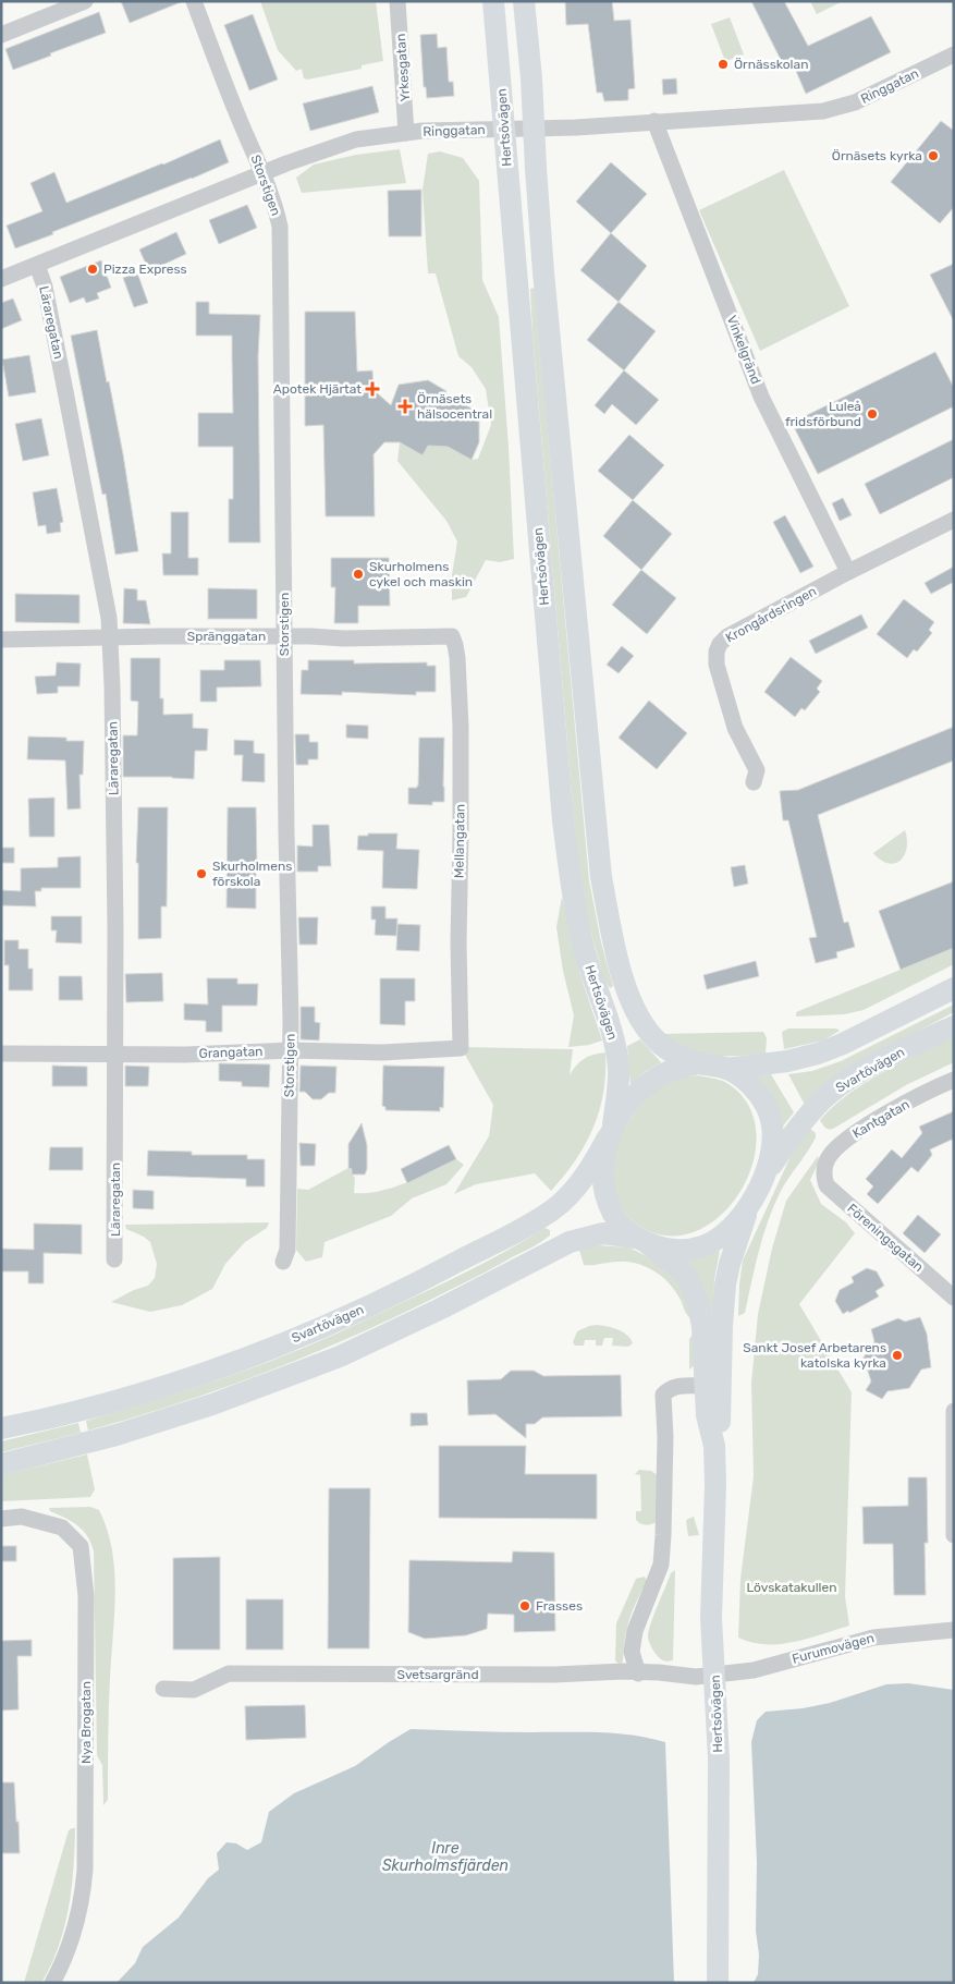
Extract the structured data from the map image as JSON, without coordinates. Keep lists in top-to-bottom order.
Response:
{
  "streets": {
    "main road": ["Hertsövägen", "Svartövägen"],
    "street": [
      "Yrkesgatan",
      "Ringgatan",
      "Storstigen",
      "Läraregatan",
      "Vinkelgränd",
      "Krongårdsringen",
      "Spränggatan",
      "Mellangatan",
      "Grangatan",
      "Kantgatan",
      "Föreningsgatan",
      "Furumovägen",
      "Svetsargränd",
      "Nya Brogatan"
    ]
  },
  "crossings": [
    ["Yrkesgatan", "Ringgatan"],
    ["Ringgatan", "Hertsövägen"],
    ["Ringgatan", "Storstigen"],
    ["Ringgatan", "Läraregatan"],
    ["Ringgatan", "Vinkelgränd"],
    ["Hertsövägen", "Svartövägen"],
    ["Hertsövägen", "Furumovägen"],
    ["Hertsövägen", "Svetsargränd"],
    ["Storstigen", "Spränggatan"],
    ["Storstigen", "Grangatan"],
    ["Läraregatan", "Spränggatan"],
    ["Läraregatan", "Grangatan"],
    ["Vinkelgränd", "Krongårdsringen"],
    ["Spränggatan", "Mellangatan"],
    ["Mellangatan", "Grangatan"],
    ["Kantgatan", "Föreningsgatan"],
    ["Furumovägen", "Svetsargränd"]
  ],
  "water": ["Inre Skurholmsfjärden"],
  "parks": ["Lövskatakullen"],
  "places": {
    "other": [
      "Örnässkolan",
      "Örnäsets kyrka",
      "Pizza Express",
      "Luleå fridsförbund",
      "Skurholmens cykel och maskin",
      "Skurholmens förskola",
      "Sankt Josef Arbetarens katolska kyrka",
      "Frasses"
    ],
    "health": ["Apotek Hjärtat", "Örnäsets hälsocentral"]
  }
}
